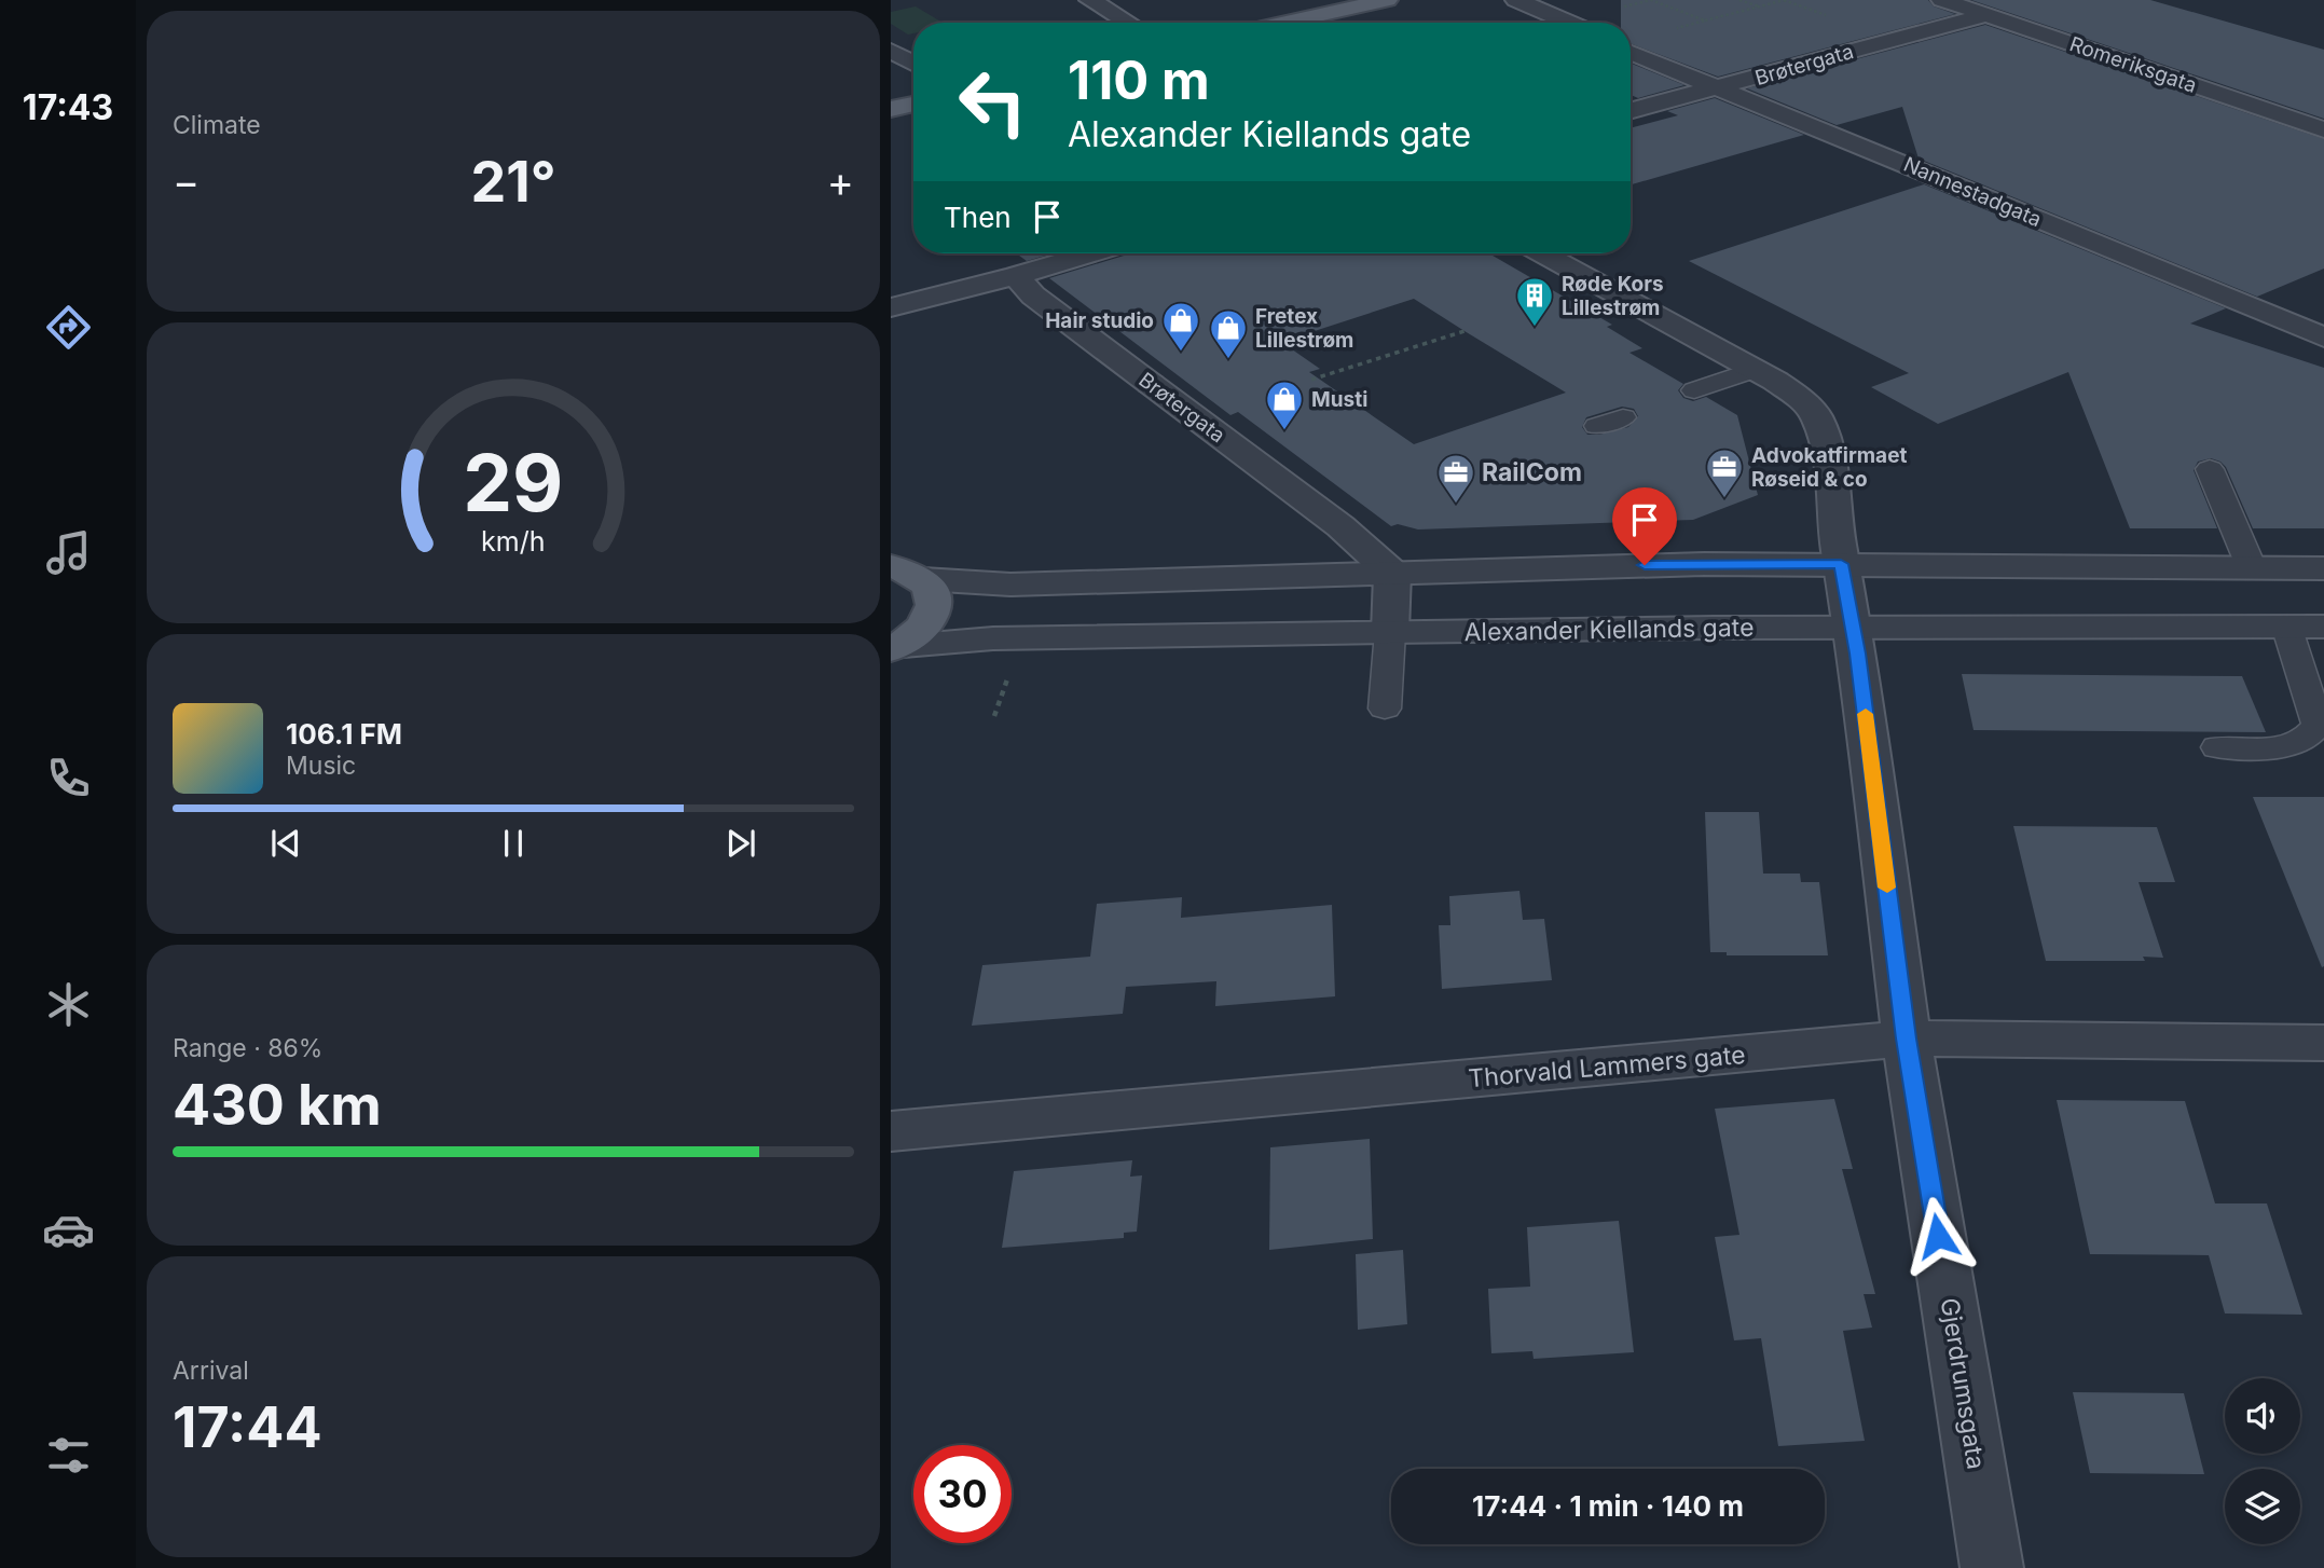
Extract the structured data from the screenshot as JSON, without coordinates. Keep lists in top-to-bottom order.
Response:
{
  "streets": {
    "street": [
      "Brøtergata",
      "Romeriksgata",
      "Nannestadgata",
      "Alexander Kiellands gate",
      "Thorvald Lammers gate",
      "Gjerdrumsgata"
    ]
  },
  "crossings": [
    ["Brøtergata", "Romeriksgata"],
    ["Brøtergata", "Nannestadgata"],
    ["Alexander Kiellands gate", "Gjerdrumsgata"],
    ["Thorvald Lammers gate", "Gjerdrumsgata"]
  ],
  "places": {
    "building": ["Røde Kors Lillestrøm"],
    "shop": ["Hair studio", "Fretex Lillestrøm", "Musti"],
    "office": ["Advokatfirmaet Røseid & co", "RailCom"]
  },
  "page": {
    "tabs": "17:43",
    "tile": [
      "Climate",
      ["Range · 86%", "430 km"],
      ["Arrival", "17:44"]
    ],
    "turn": ["110 m", "Alexander Kiellands gate"],
    "heat": ["−", "21°", "+"],
    "then": "Then",
    "song": ["106.1 FM", "Music"],
    "limit": "30",
    "trip": "17:44 · 1 min · 140 m",
    "gauge": ["29", "km/h"]
  }
}
